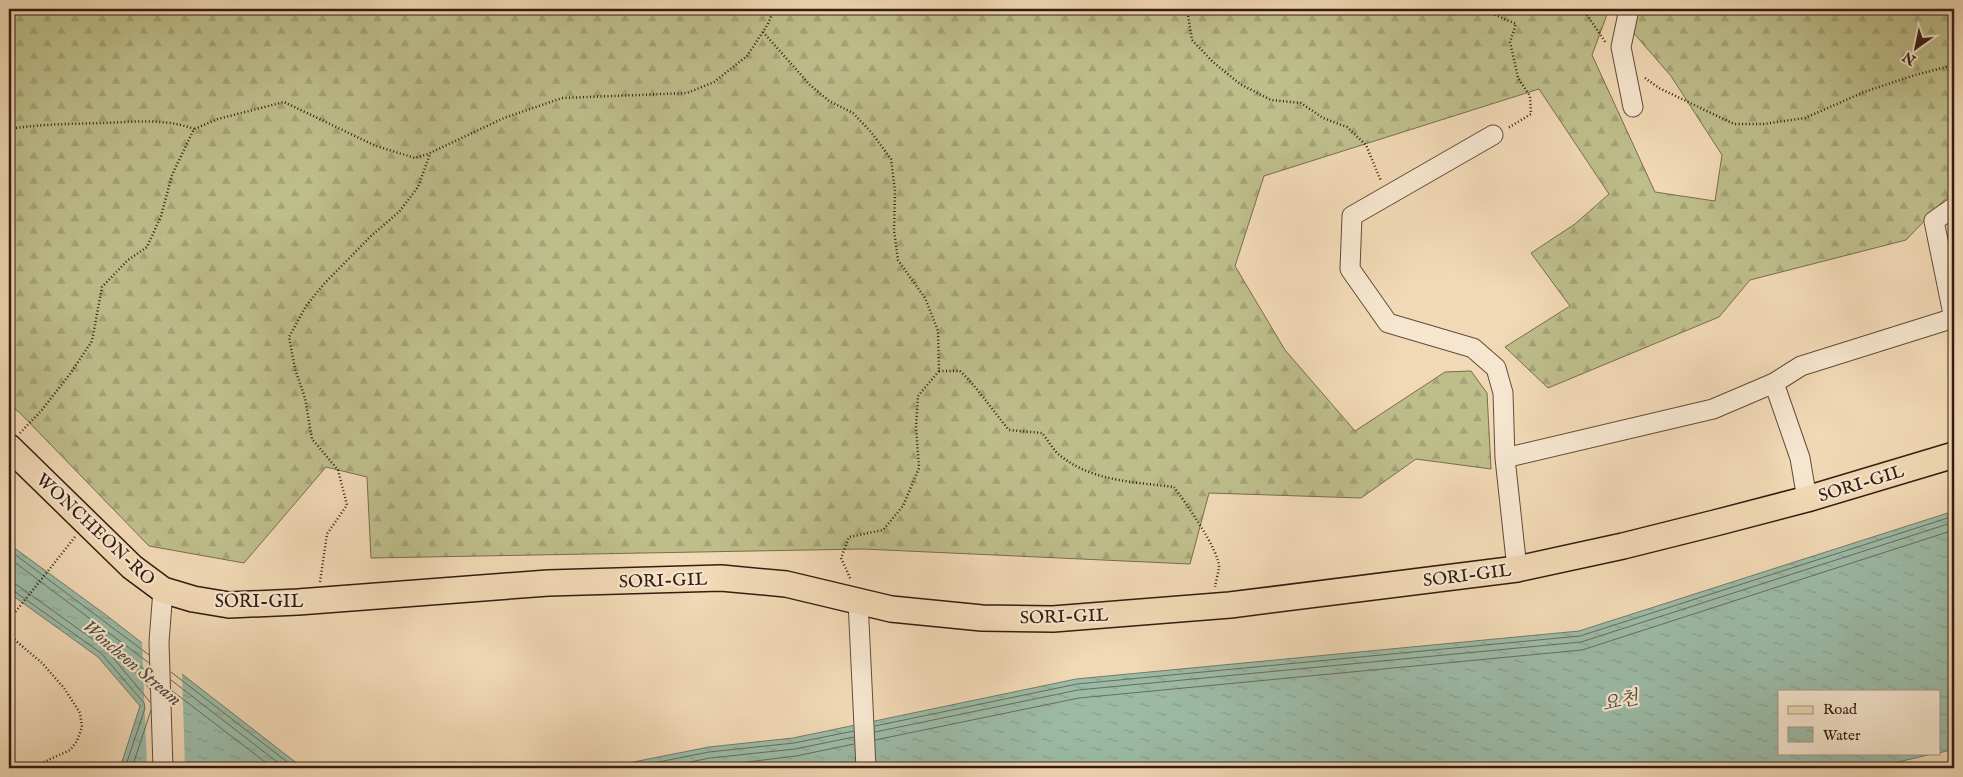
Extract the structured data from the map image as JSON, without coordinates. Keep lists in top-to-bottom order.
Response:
{
  "streets": {
    "main road": ["SORI-GIL", "WONCHEON-RO"]
  },
  "crossings": [
    ["SORI-GIL", "WONCHEON-RO"]
  ],
  "water": ["Woncheon Stream", "요천"],
  "legend": ["Road", "Water"],
  "north": "bottom left"
}
